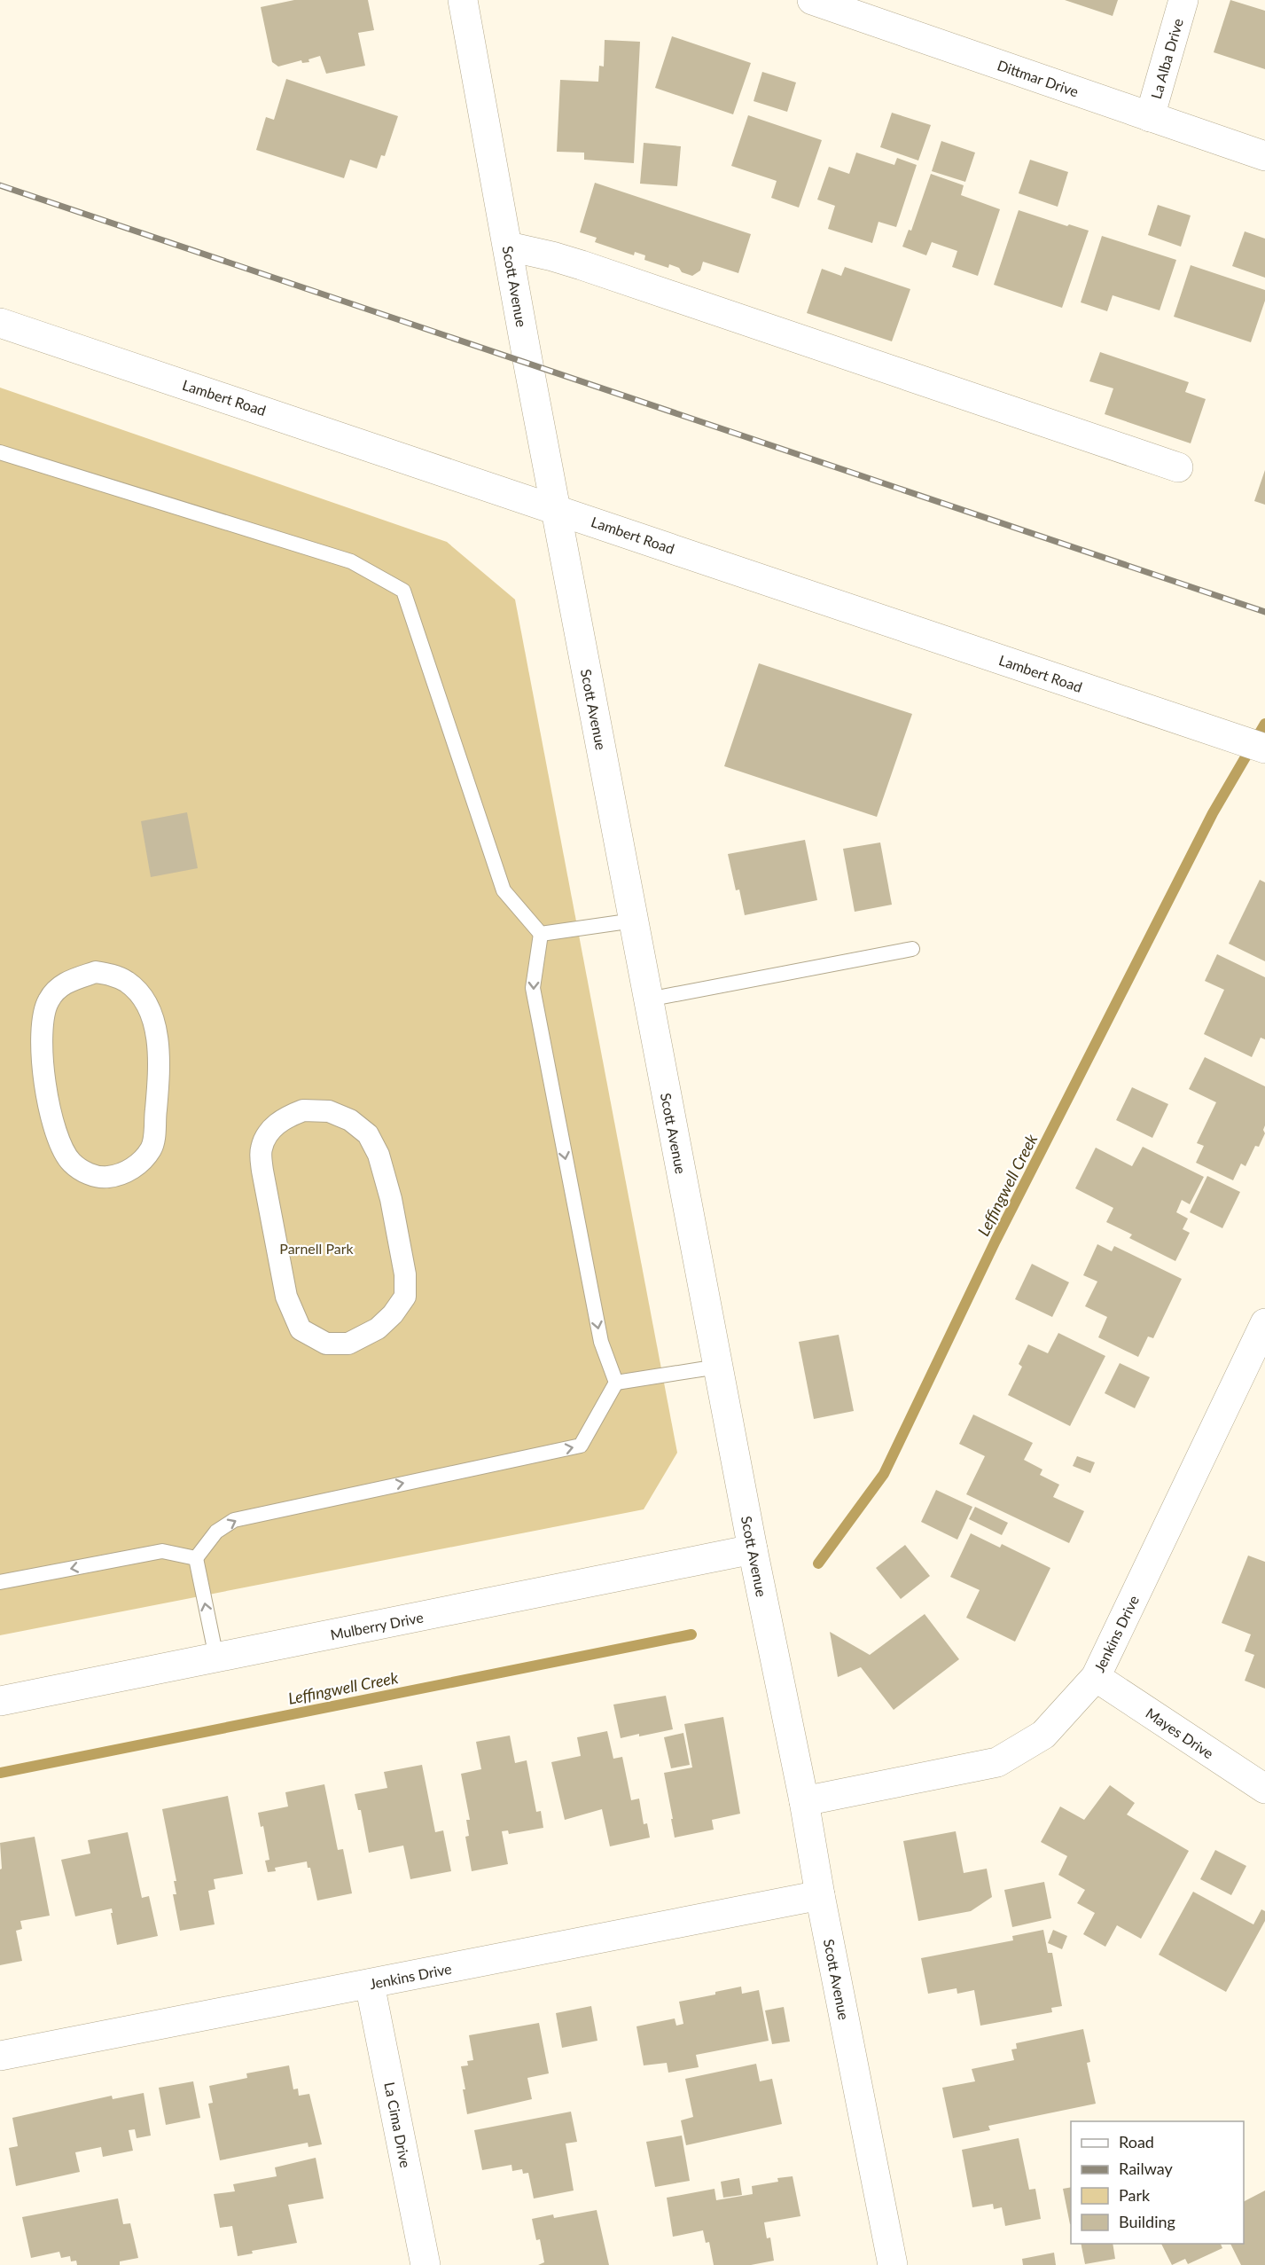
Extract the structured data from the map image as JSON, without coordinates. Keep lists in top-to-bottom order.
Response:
{
  "streets": {
    "street": [
      "La Alba Drive",
      "Dittmar Drive",
      "Scott Avenue",
      "Lambert Road",
      "Mulberry Drive",
      "Jenkins Drive",
      "Mayes Drive",
      "La Cima Drive"
    ]
  },
  "crossings": [
    ["La Alba Drive", "Dittmar Drive"],
    ["Scott Avenue", "Lambert Road"],
    ["Scott Avenue", "Mulberry Drive"],
    ["Scott Avenue", "Jenkins Drive"],
    ["Jenkins Drive", "Mayes Drive"],
    ["Jenkins Drive", "La Cima Drive"]
  ],
  "water": ["Leffingwell Creek"],
  "parks": ["Parnell Park"],
  "legend": [
    "Road",
    "Railway",
    "Park",
    "Building"
  ]
}
